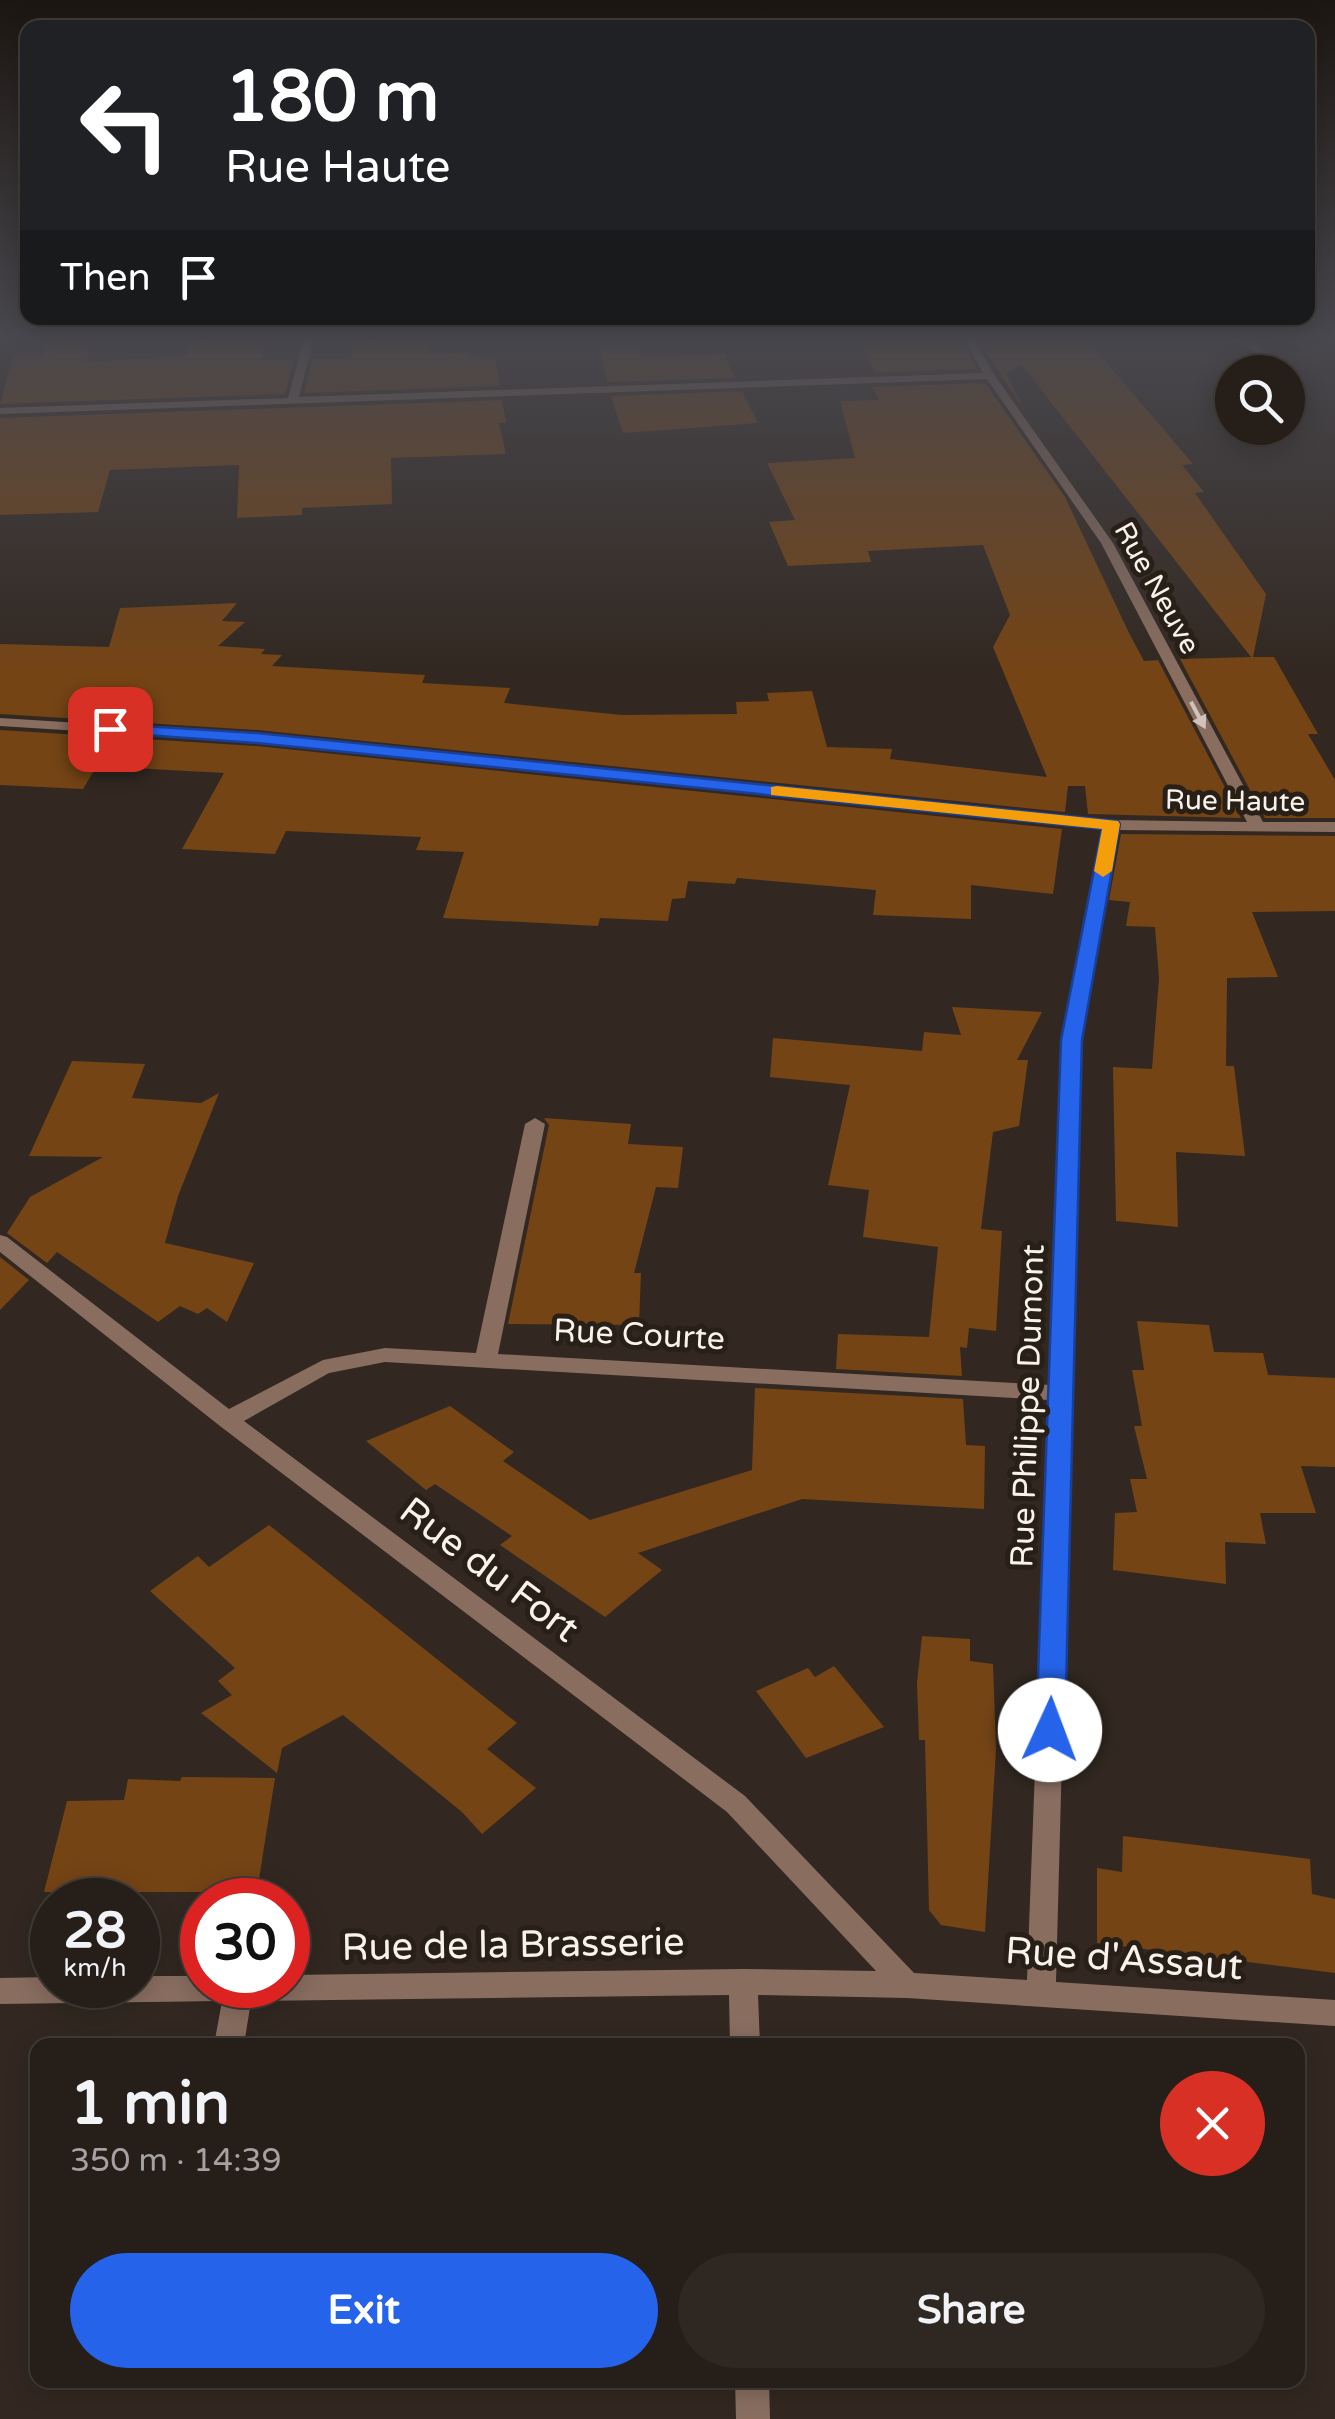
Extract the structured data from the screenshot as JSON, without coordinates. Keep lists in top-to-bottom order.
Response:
{
  "streets": {
    "street": [
      "Rue Neuve",
      "Rue Haute",
      "Rue Courte",
      "Rue Philippe Dumont",
      "Rue du Fort",
      "Rue de la Brasserie",
      "Rue d'Assaut"
    ]
  },
  "crossings": [
    ["Rue Neuve", "Rue Haute"],
    ["Rue Haute", "Rue Philippe Dumont"],
    ["Rue Courte", "Rue Philippe Dumont"],
    ["Rue Courte", "Rue du Fort"],
    ["Rue Philippe Dumont", "Rue d'Assaut"],
    ["Rue du Fort", "Rue de la Brasserie"],
    ["Rue du Fort", "Rue d'Assaut"],
    ["Rue de la Brasserie", "Rue d'Assaut"]
  ],
  "one_way": ["Rue Neuve"],
  "page": {
    "turn": ["180 m", "Rue Haute"],
    "then": "Then",
    "speed": "28 km/h",
    "limit": "30",
    "heading": ["1 min", "350 m · 14:39"],
    "buttons": ["Exit", "Share"]
  }
}
